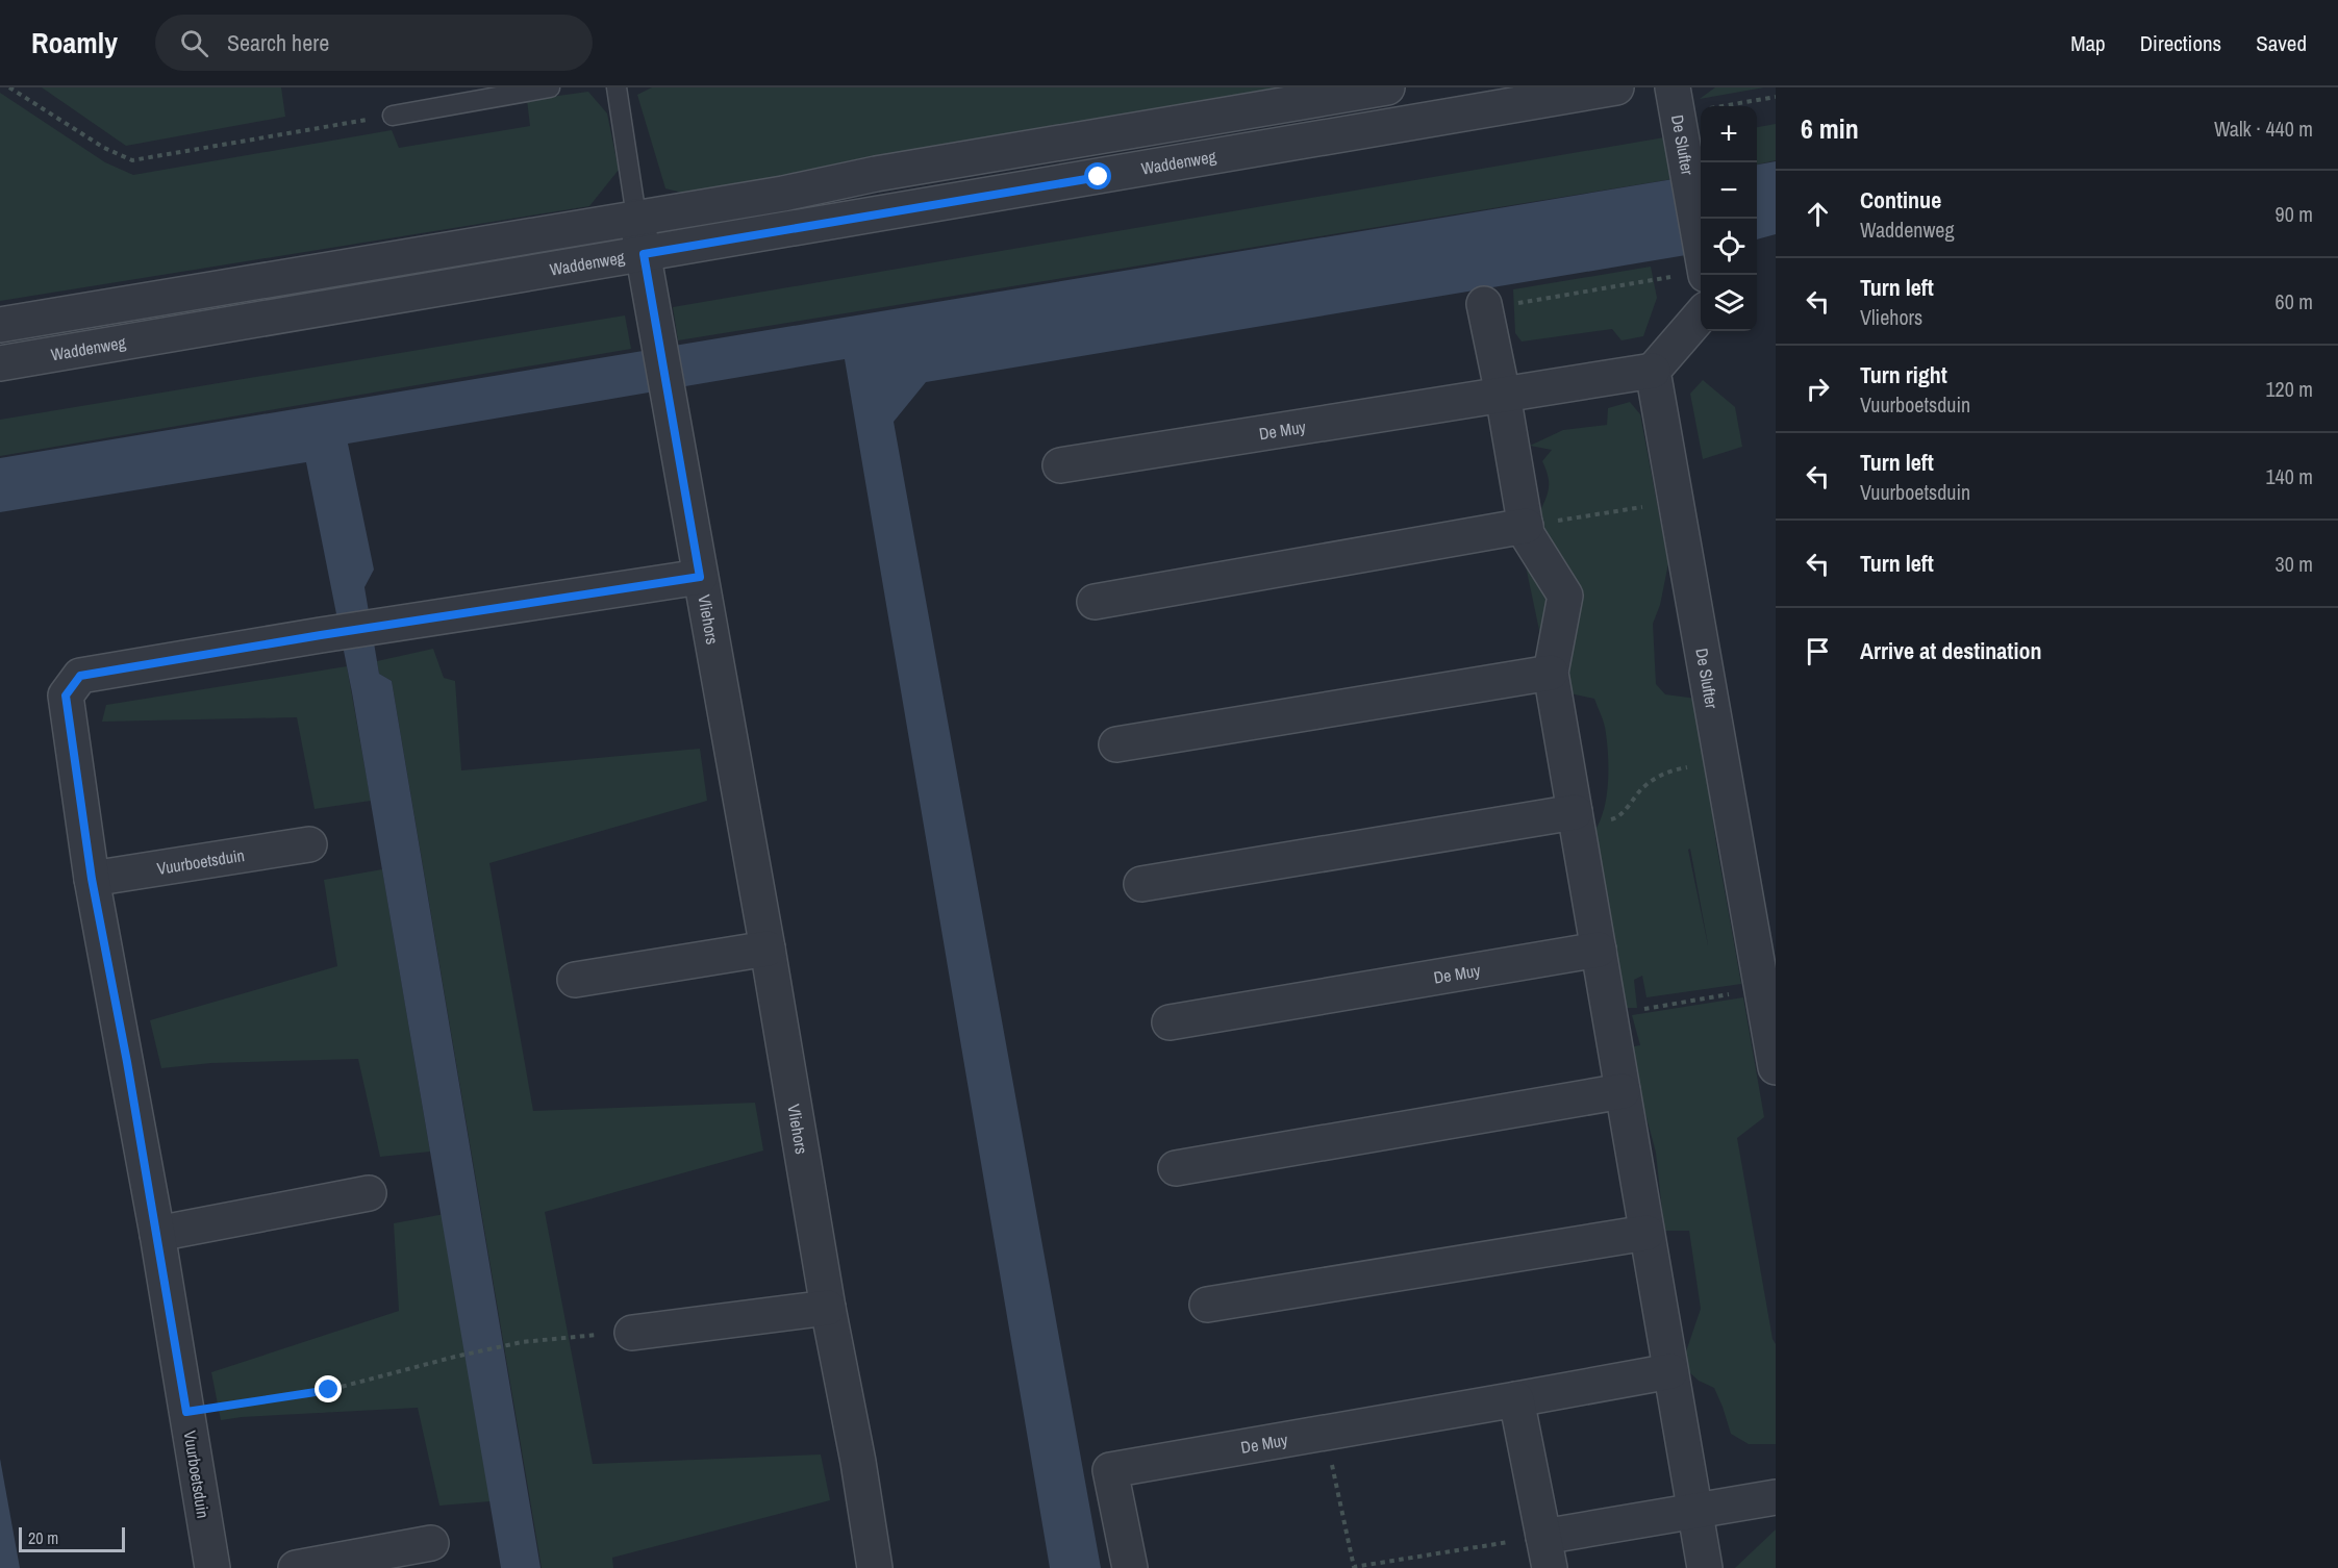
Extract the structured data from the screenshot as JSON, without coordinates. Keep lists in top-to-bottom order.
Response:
{
  "streets": {
    "street": [
      "De Slufter",
      "Waddenweg",
      "De Muy",
      "Vliehors",
      "Vuurboetsduin"
    ]
  },
  "crossings": [
    ["De Slufter", "De Muy"],
    ["Waddenweg", "Vliehors"],
    ["Vliehors", "Vuurboetsduin"]
  ],
  "scale_bar": "20 m",
  "page": {
    "header": "Roamly",
    "search": "Search here",
    "nav": ["Map", "Directions", "Saved"],
    "heading": ["6 min", "Walk · 440 m"],
    "map_buttons": ["+", "−"],
    "list": [
      ["Continue", "Waddenweg", "90 m"],
      ["Turn left", "Vliehors", "60 m"],
      ["Turn right", "Vuurboetsduin", "120 m"],
      ["Turn left", "Vuurboetsduin", "140 m"],
      ["Turn left", "30 m"],
      "Arrive at destination"
    ],
    "scale": "20 m"
  }
}
